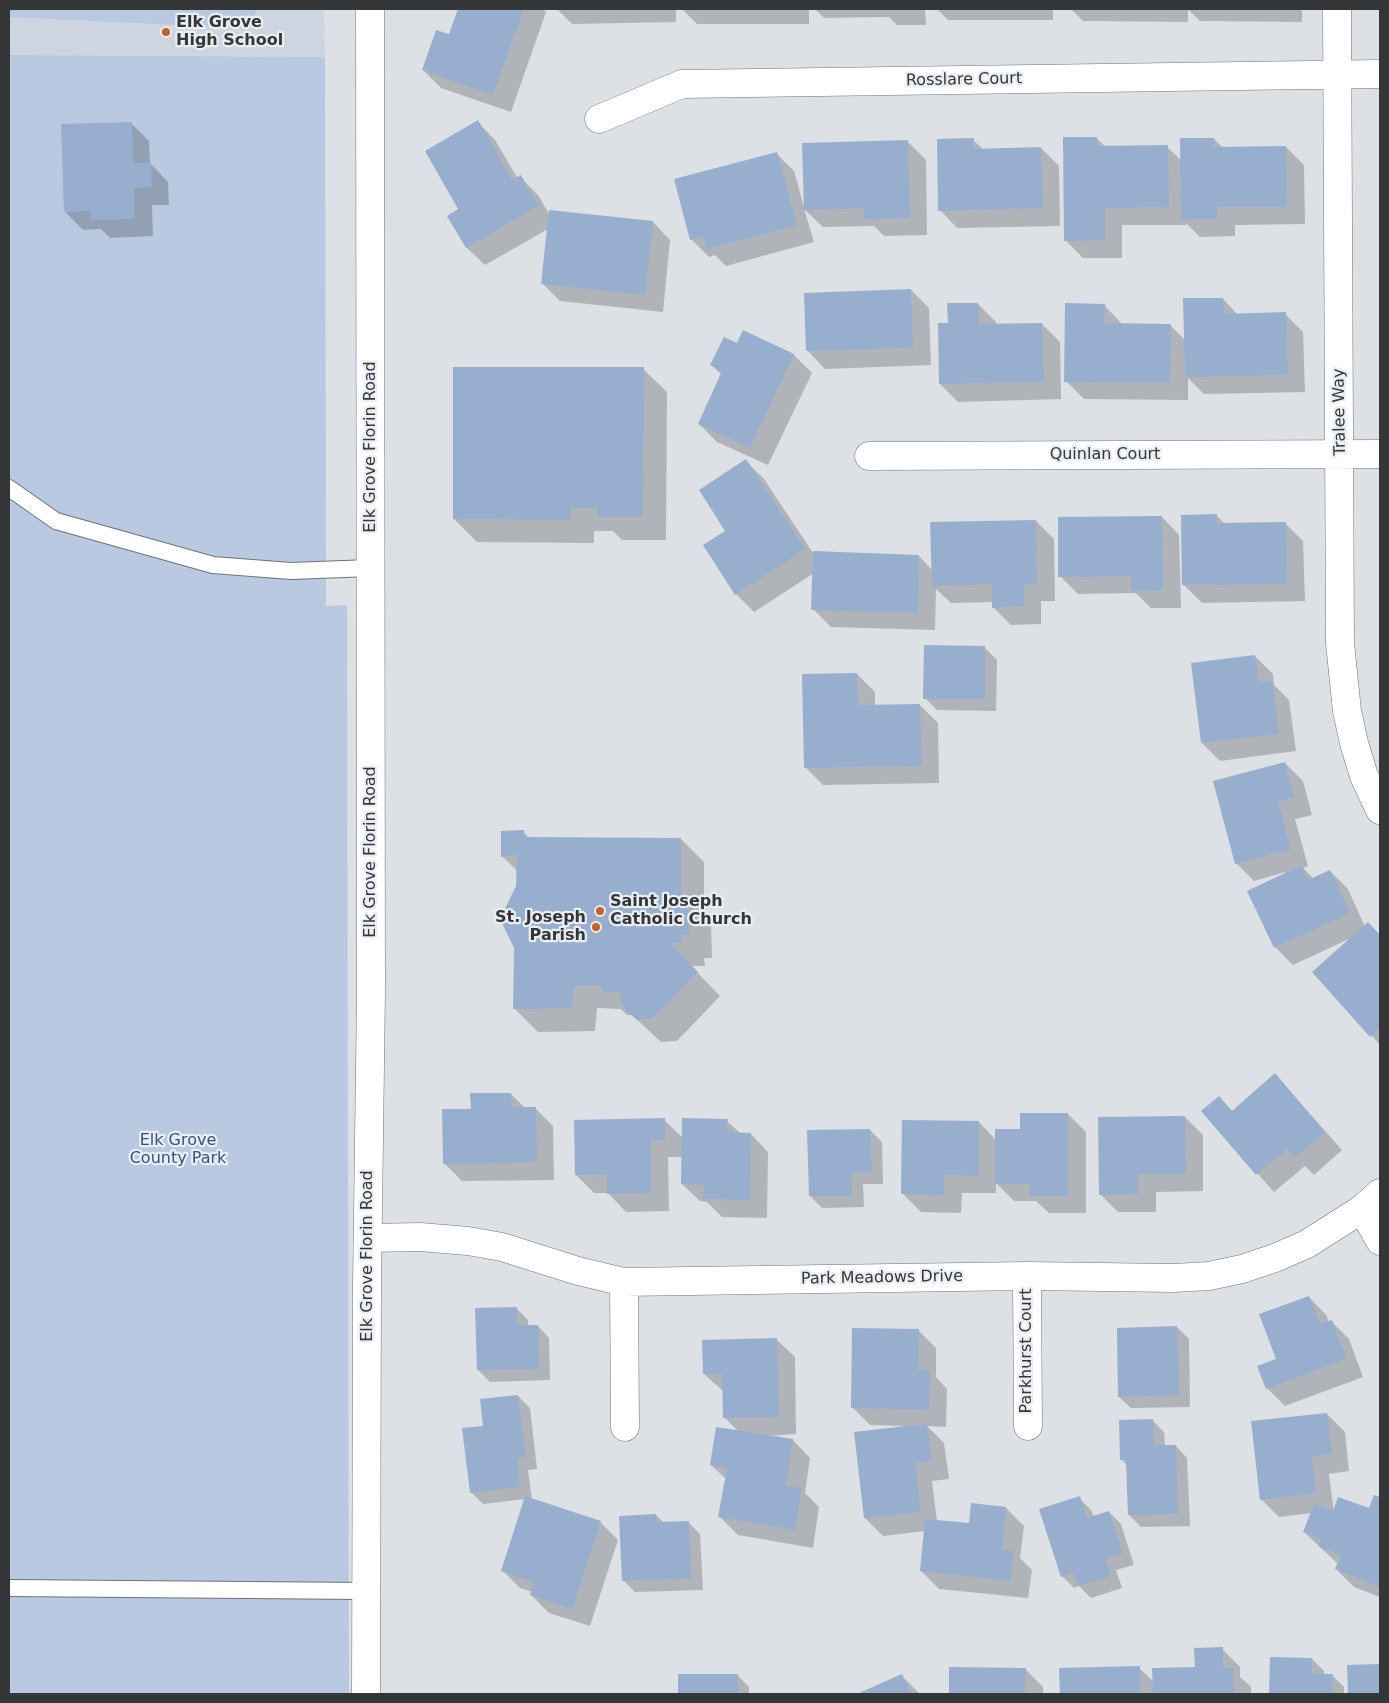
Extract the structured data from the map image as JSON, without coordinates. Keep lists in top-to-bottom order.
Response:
{
  "streets": {
    "street": [
      "Rosslare Court",
      "Tralee Way",
      "Elk Grove Florin Road",
      "Quinlan Court",
      "Park Meadows Drive",
      "Parkhurst Court"
    ]
  },
  "crossings": [
    ["Rosslare Court", "Tralee Way"],
    ["Tralee Way", "Quinlan Court"],
    ["Elk Grove Florin Road", "Park Meadows Drive"],
    ["Park Meadows Drive", "Parkhurst Court"]
  ],
  "parks": ["Elk Grove County Park"],
  "places": ["Elk Grove High School", "Saint Joseph Catholic Church", "St. Joseph Parish"]
}
